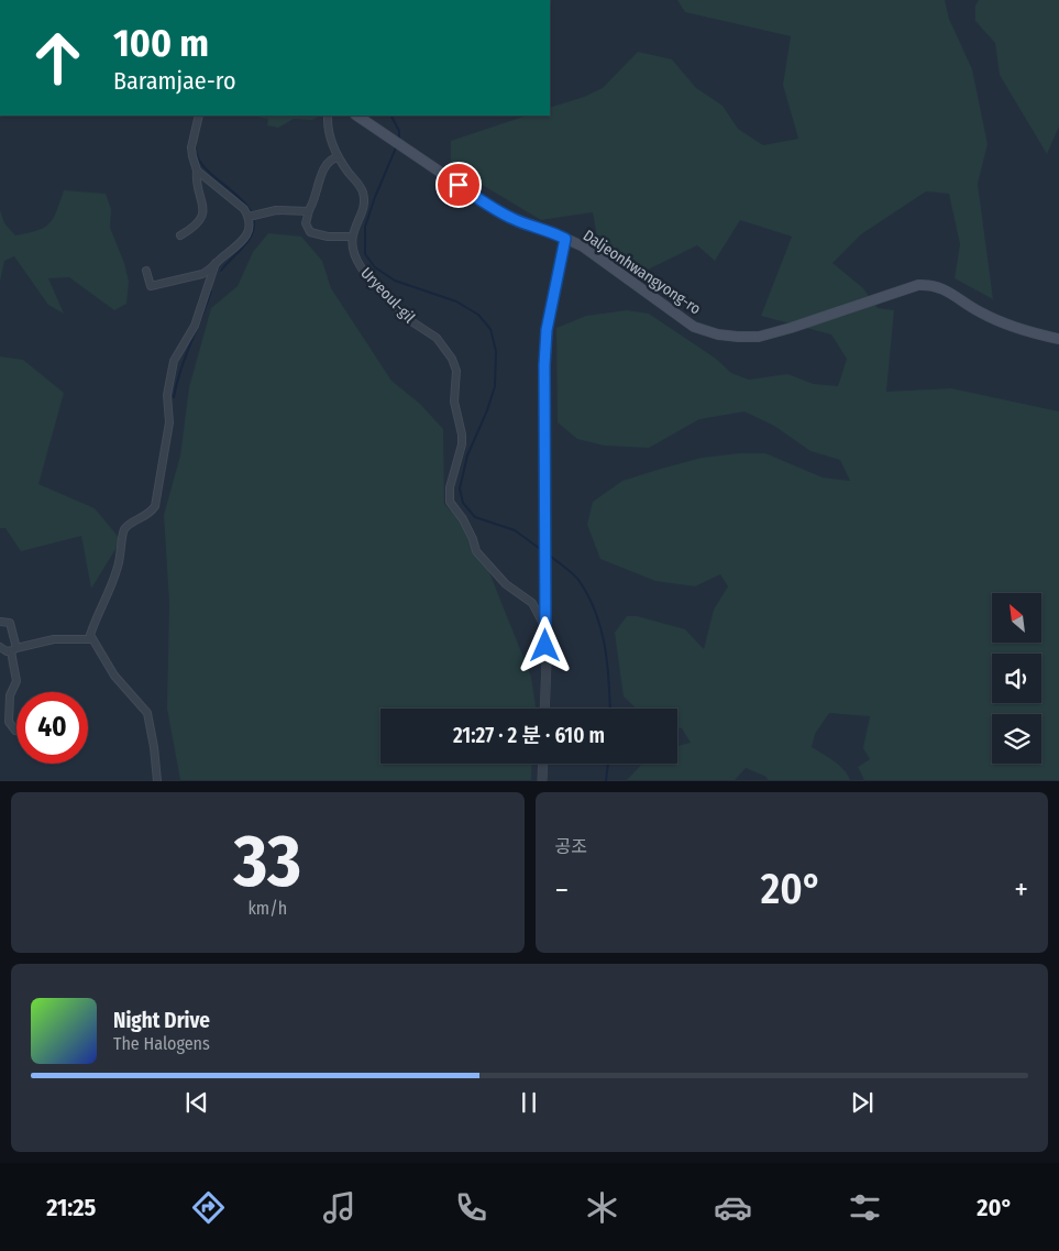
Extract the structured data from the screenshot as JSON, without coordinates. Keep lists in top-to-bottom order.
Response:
{
  "streets": {
    "main road": ["Daljeonhwangyong-ro"],
    "street": ["Uryeoul-gil"]
  },
  "north": "top left",
  "page": {
    "turn": ["100 m", "Baramjae-ro"],
    "limit": "40",
    "trip": "21:27 · 2 분 · 610 m",
    "tile": [
      ["33", "km/h"],
      "공조"
    ],
    "heat": ["−", "20°", "+"],
    "song": ["Night Drive", "The Halogens"],
    "tabs": ["21:25", "20°"]
  }
}
